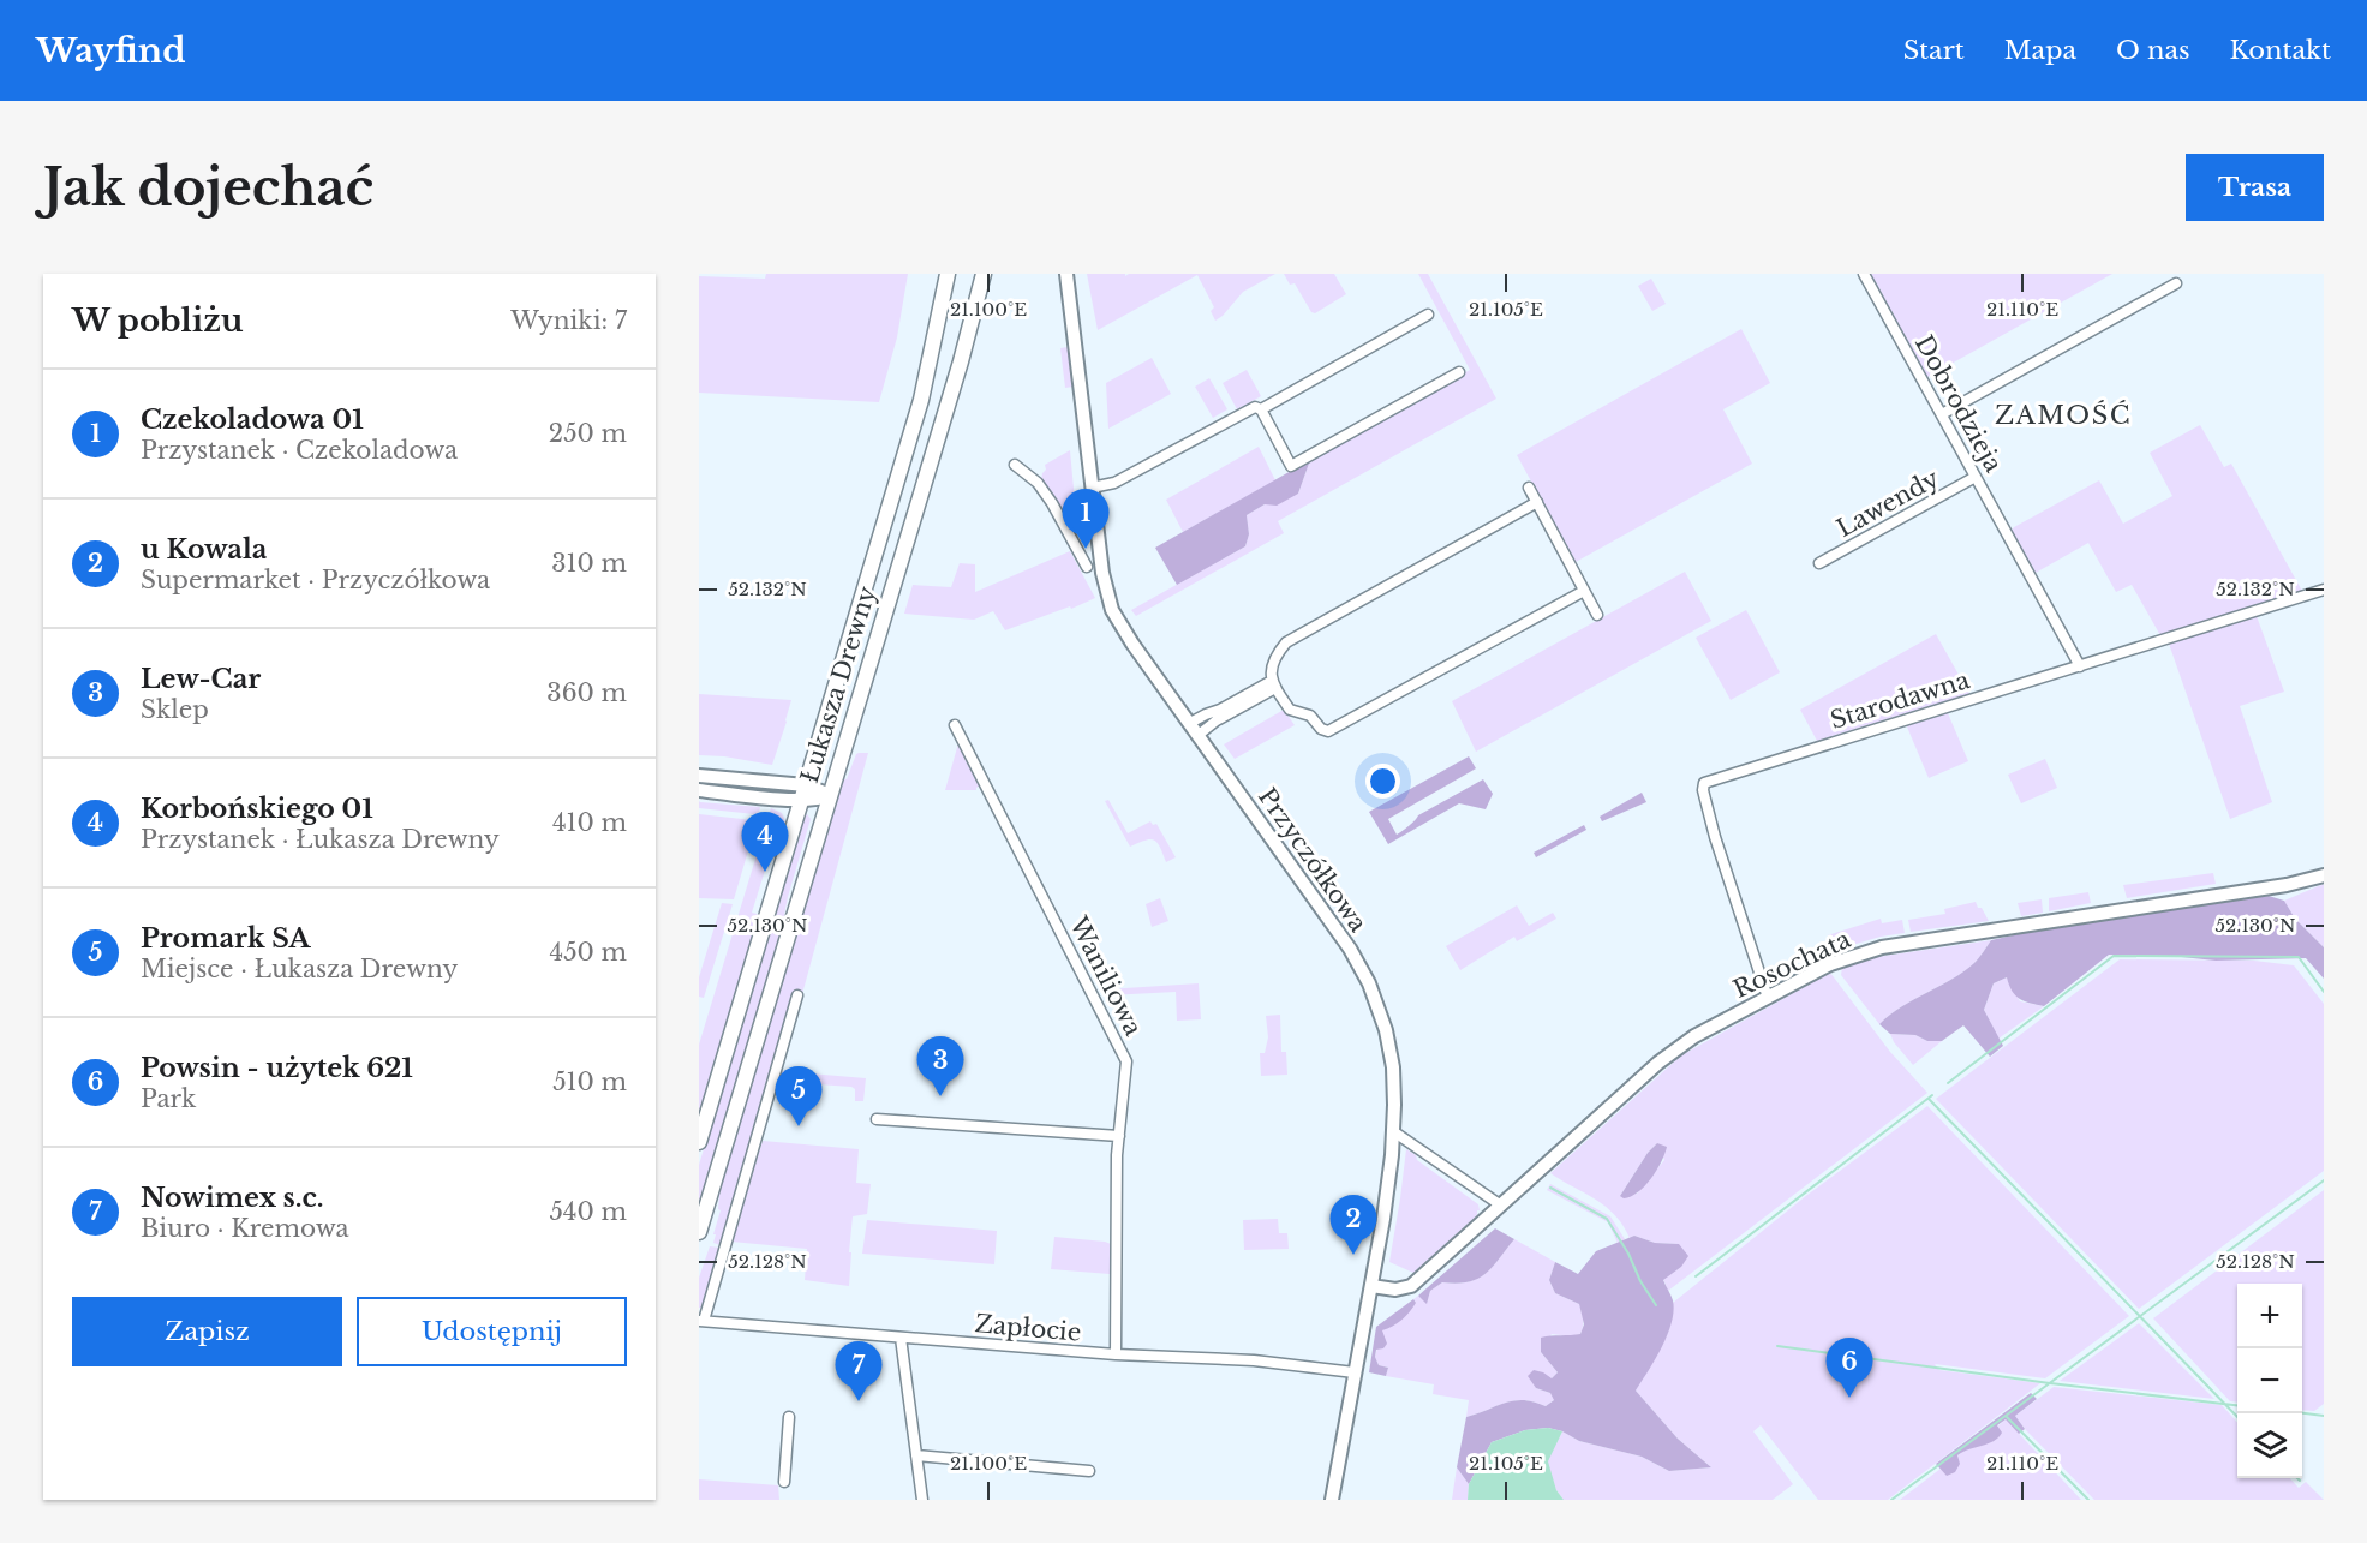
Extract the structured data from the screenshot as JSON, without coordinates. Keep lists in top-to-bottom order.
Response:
{
  "streets": {
    "main road": ["Łukasza Drewny"],
    "street": [
      "Dobrodzieja",
      "Lawendy",
      "Starodawna",
      "Przyczółkowa",
      "Rosochata",
      "Waniliowa",
      "Zapłocie"
    ]
  },
  "crossings": [
    ["Dobrodzieja", "Lawendy"],
    ["Dobrodzieja", "Starodawna"],
    ["Starodawna", "Rosochata"],
    ["Przyczółkowa", "Rosochata"],
    ["Przyczółkowa", "Zapłocie"],
    ["Waniliowa", "Zapłocie"]
  ],
  "districts": ["ZAMOŚĆ"],
  "page": {
    "header": "Wayfind",
    "nav": [
      "Start",
      "Mapa",
      "O nas",
      "Kontakt"
    ],
    "buttons": [
      "Trasa",
      ["Zapisz", "Udostępnij"]
    ],
    "title": "Jak dojechać",
    "heading": ["W pobliżu", "Wyniki: 7"],
    "list": [
      {
        "mark": "1",
        "name": "Czekoladowa 01",
        "note": "Przystanek · Czekoladowa",
        "value": "250 m"
      },
      {
        "mark": "2",
        "name": "u Kowala",
        "note": "Supermarket · Przyczółkowa",
        "value": "310 m"
      },
      {
        "mark": "3",
        "name": "Lew-Car",
        "note": "Sklep",
        "value": "360 m"
      },
      {
        "mark": "4",
        "name": "Korbońskiego 01",
        "note": "Przystanek · Łukasza Drewny",
        "value": "410 m"
      },
      {
        "mark": "5",
        "name": "Promark SA",
        "note": "Miejsce · Łukasza Drewny",
        "value": "450 m"
      },
      {
        "mark": "6",
        "name": "Powsin - użytek 621",
        "note": "Park",
        "value": "510 m"
      },
      {
        "mark": "7",
        "name": "Nowimex s.c.",
        "note": "Biuro · Kremowa",
        "value": "540 m"
      }
    ],
    "pins": [
      "1",
      "4",
      "3",
      "5",
      "2",
      "6",
      "7"
    ],
    "map_buttons": ["+", "−"]
  },
  "coordinates": [
    "21.100°E",
    "21.105°E",
    "21.110°E",
    "52.132°N",
    "52.130°N",
    "52.128°N"
  ]
}
